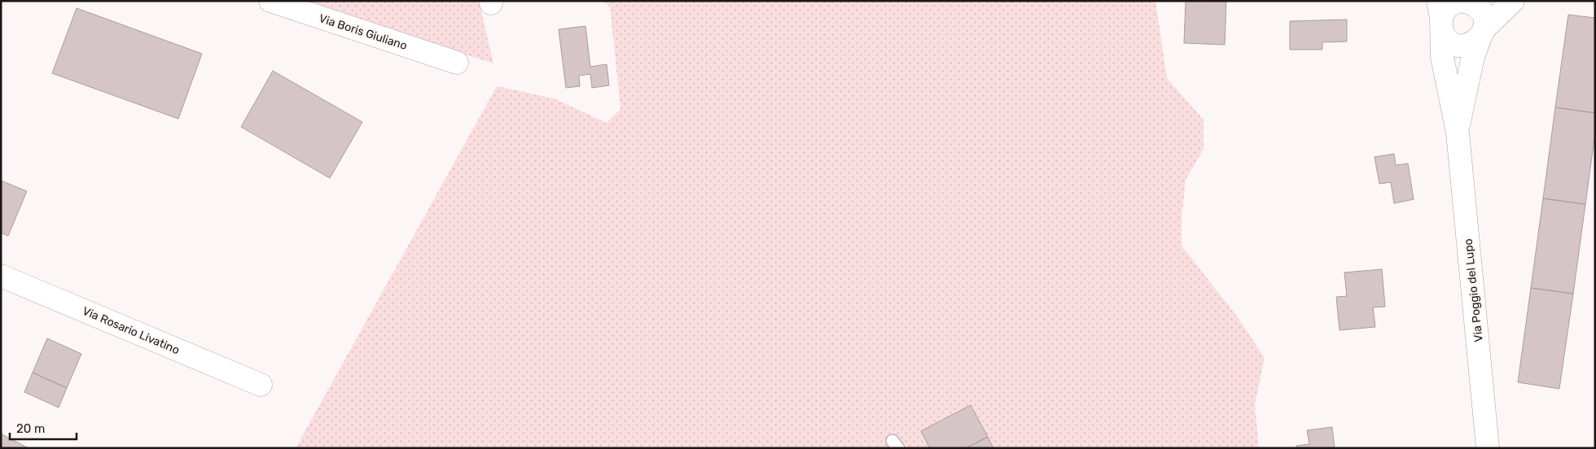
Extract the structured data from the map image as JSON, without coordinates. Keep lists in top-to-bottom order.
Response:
{
  "streets": {
    "street": ["Via Boris Giuliano", "Via Poggio del Lupo", "Via Rosario Livatino"]
  },
  "scale_bar": "20 m"
}
